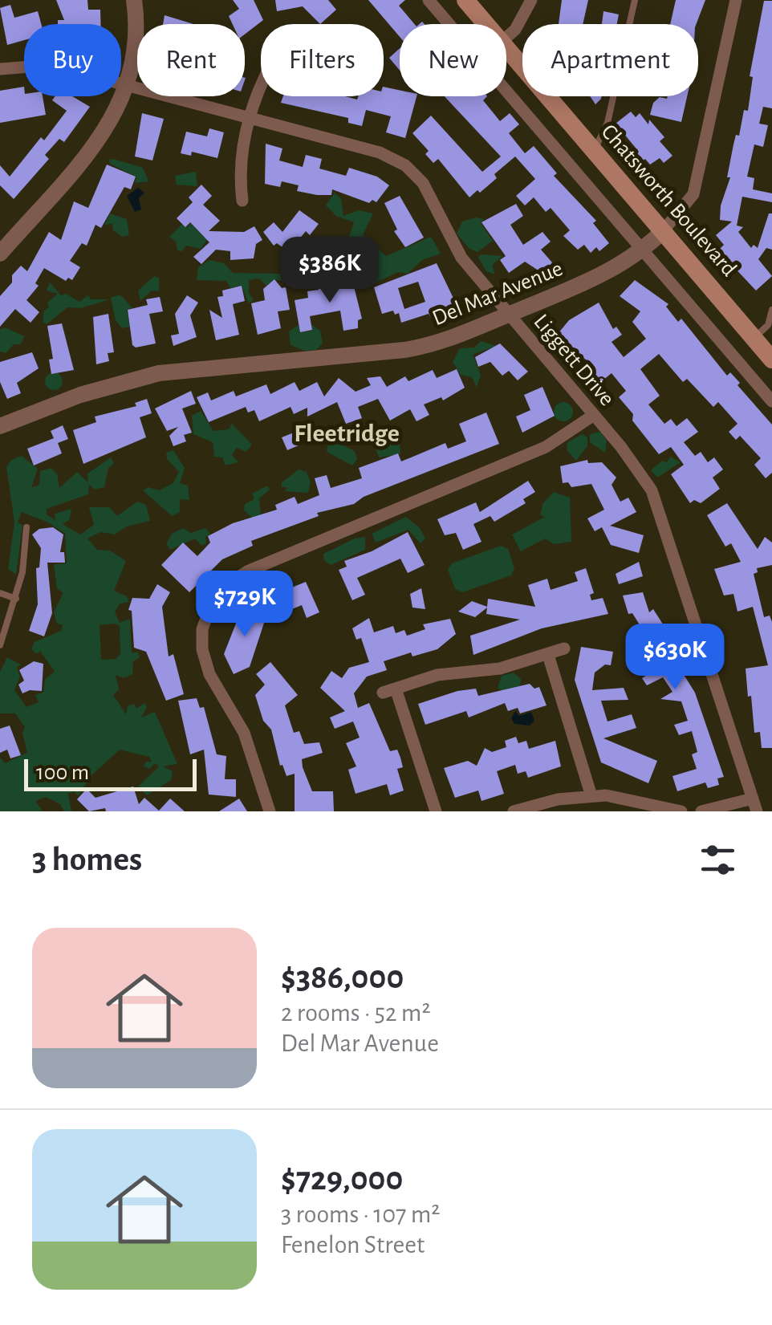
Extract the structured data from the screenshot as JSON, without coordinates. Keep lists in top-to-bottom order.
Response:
{
  "streets": {
    "main road": ["Chatsworth Boulevard"],
    "street": ["Del Mar Avenue", "Liggett Drive"]
  },
  "crossings": [
    ["Chatsworth Boulevard", "Del Mar Avenue"],
    ["Del Mar Avenue", "Liggett Drive"]
  ],
  "districts": ["Fleetridge"],
  "scale_bar": "100 m",
  "page": {
    "chip": [
      "Buy",
      "Rent",
      "Filters",
      "New",
      "Apartment"
    ],
    "price": ["$386K", "$729K", "$630K"],
    "scale": "100 m",
    "heading": "3 homes",
    "list": [
      {
        "name": "$386,000",
        "note": "2 rooms · 52 m² · Del Mar Avenue"
      },
      {
        "name": "$729,000",
        "note": "3 rooms · 107 m² · Fenelon Street"
      }
    ]
  }
}
